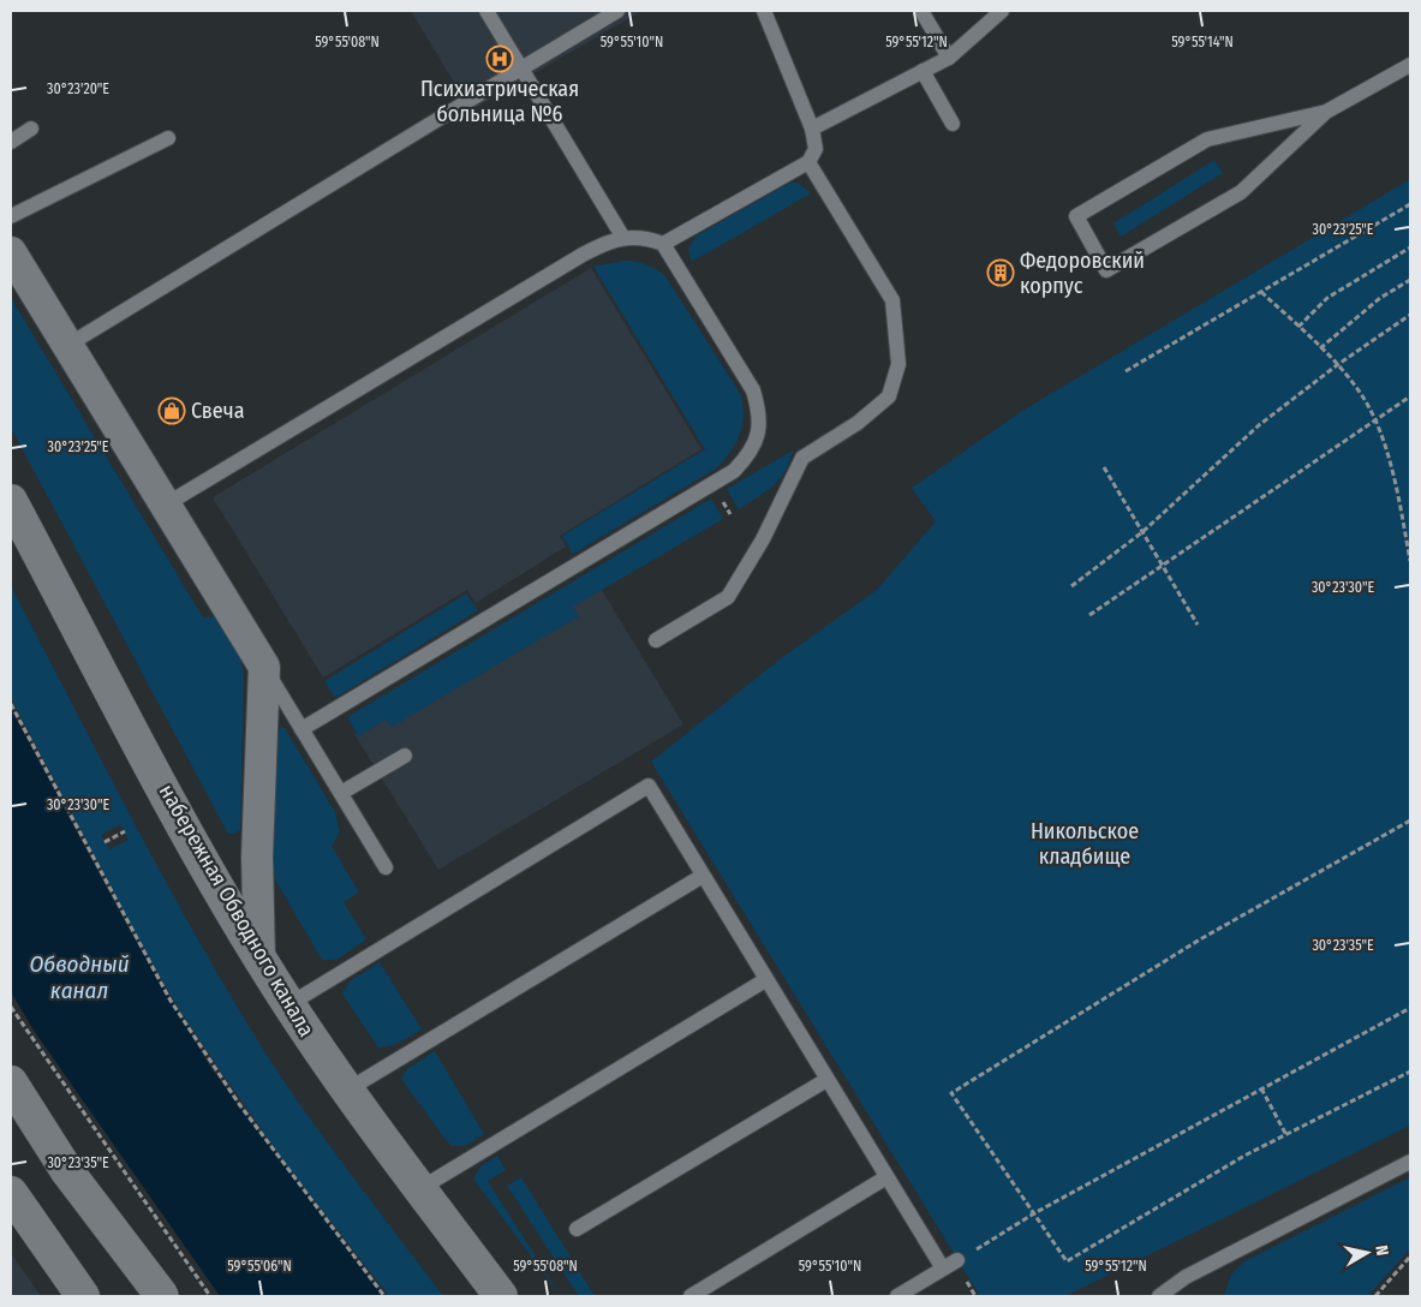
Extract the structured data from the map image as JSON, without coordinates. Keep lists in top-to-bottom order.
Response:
{
  "streets": {
    "main road": ["набережная Обводного канала"]
  },
  "water": ["Обводный канал"],
  "parks": ["Никольское кладбище"],
  "places": {
    "hospital": ["Психиатрическая больница №6"],
    "building": ["Федоровский корпус"],
    "shop": ["Свеча"]
  },
  "north": "right",
  "coordinates": [
    "59°55'08\"N",
    "59°55'10\"N",
    "59°55'12\"N",
    "59°55'14\"N",
    "30°23'20\"E",
    "30°23'25\"E",
    "30°23'30\"E",
    "30°23'35\"E",
    "59°55'06\"N"
  ]
}
